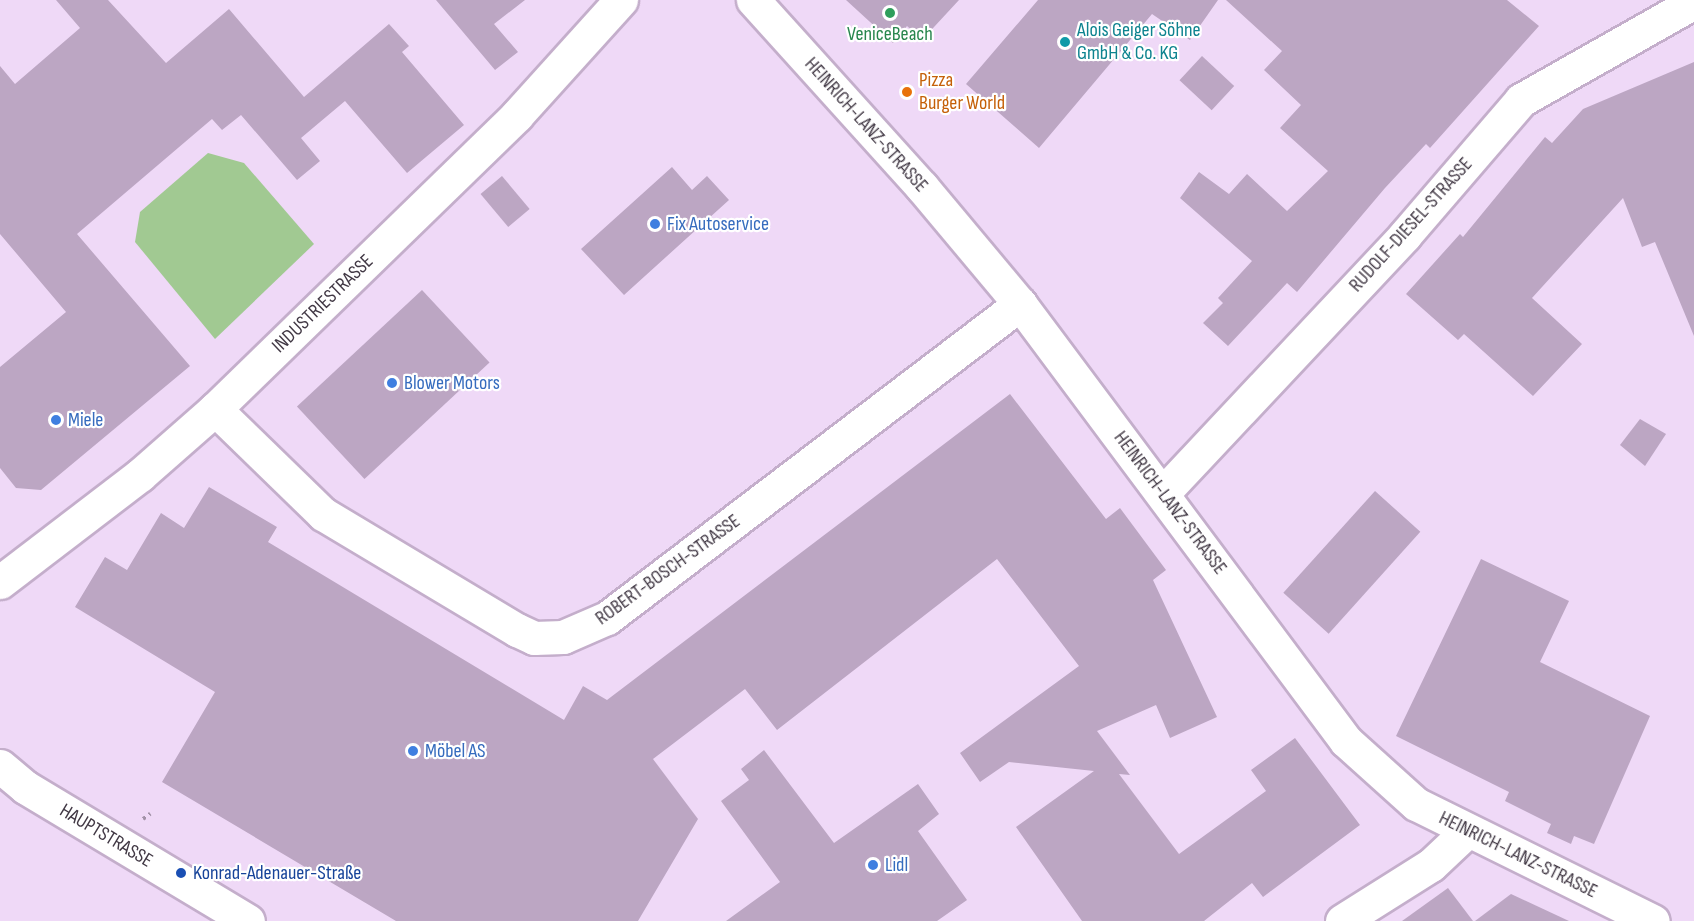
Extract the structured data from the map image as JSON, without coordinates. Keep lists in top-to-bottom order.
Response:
{
  "streets": {
    "street": [
      "HEINRICH-LANZ-STRASSE",
      "RUDOLF-DIESEL-STRASSE",
      "INDUSTRIESTRASSE",
      "ROBERT-BOSCH-STRASSE",
      "HAUPTSTRASSE"
    ]
  },
  "crossings": [
    ["HEINRICH-LANZ-STRASSE", "RUDOLF-DIESEL-STRASSE"],
    ["HEINRICH-LANZ-STRASSE", "ROBERT-BOSCH-STRASSE"],
    ["INDUSTRIESTRASSE", "ROBERT-BOSCH-STRASSE"]
  ],
  "places": [
    "VeniceBeach",
    "Alois Geiger Söhne GmbH & Co. KG",
    "Pizza Burger World",
    "Fix Autoservice",
    "Blower Motors",
    "Miele",
    "Möbel AS",
    "Lidl",
    "Konrad-Adenauer-Straße"
  ]
}
